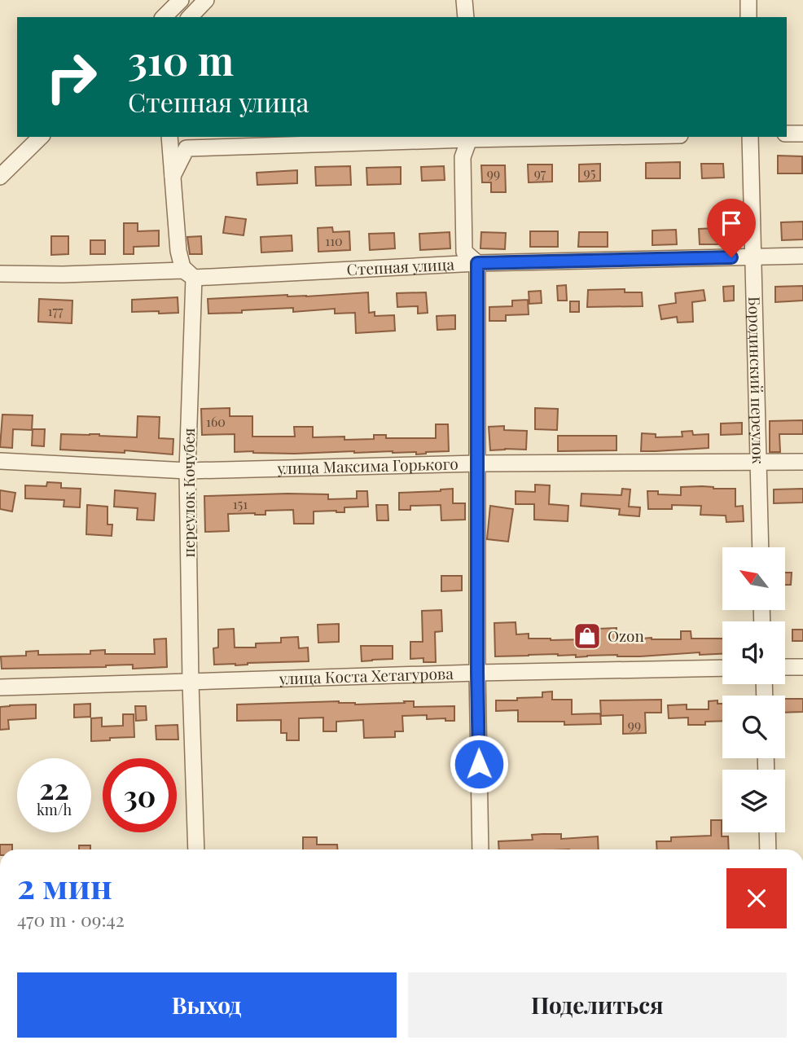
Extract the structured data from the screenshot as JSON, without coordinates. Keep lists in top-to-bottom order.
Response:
{
  "streets": {
    "street": [
      "Степная улица",
      "Бородинский переулок",
      "улица Максима Горького",
      "переулок Кочубея",
      "улица Коста Хетагурова"
    ]
  },
  "crossings": [
    ["Степная улица", "Бородинский переулок"],
    ["Степная улица", "переулок Кочубея"],
    ["Бородинский переулок", "улица Максима Горького"],
    ["улица Максима Горького", "переулок Кочубея"],
    ["переулок Кочубея", "улица Коста Хетагурова"]
  ],
  "places": {
    "shop": ["Ozon"]
  },
  "house_numbers": [
    "95",
    "99",
    "97",
    "110",
    "177",
    "160",
    "151",
    "99"
  ],
  "north": "top left",
  "page": {
    "turn": ["310 m", "Степная улица"],
    "speed": "22 km/h",
    "limit": "30",
    "heading": ["2 мин", "470 m · 09:42"],
    "buttons": ["Выход", "Поделиться"]
  }
}
